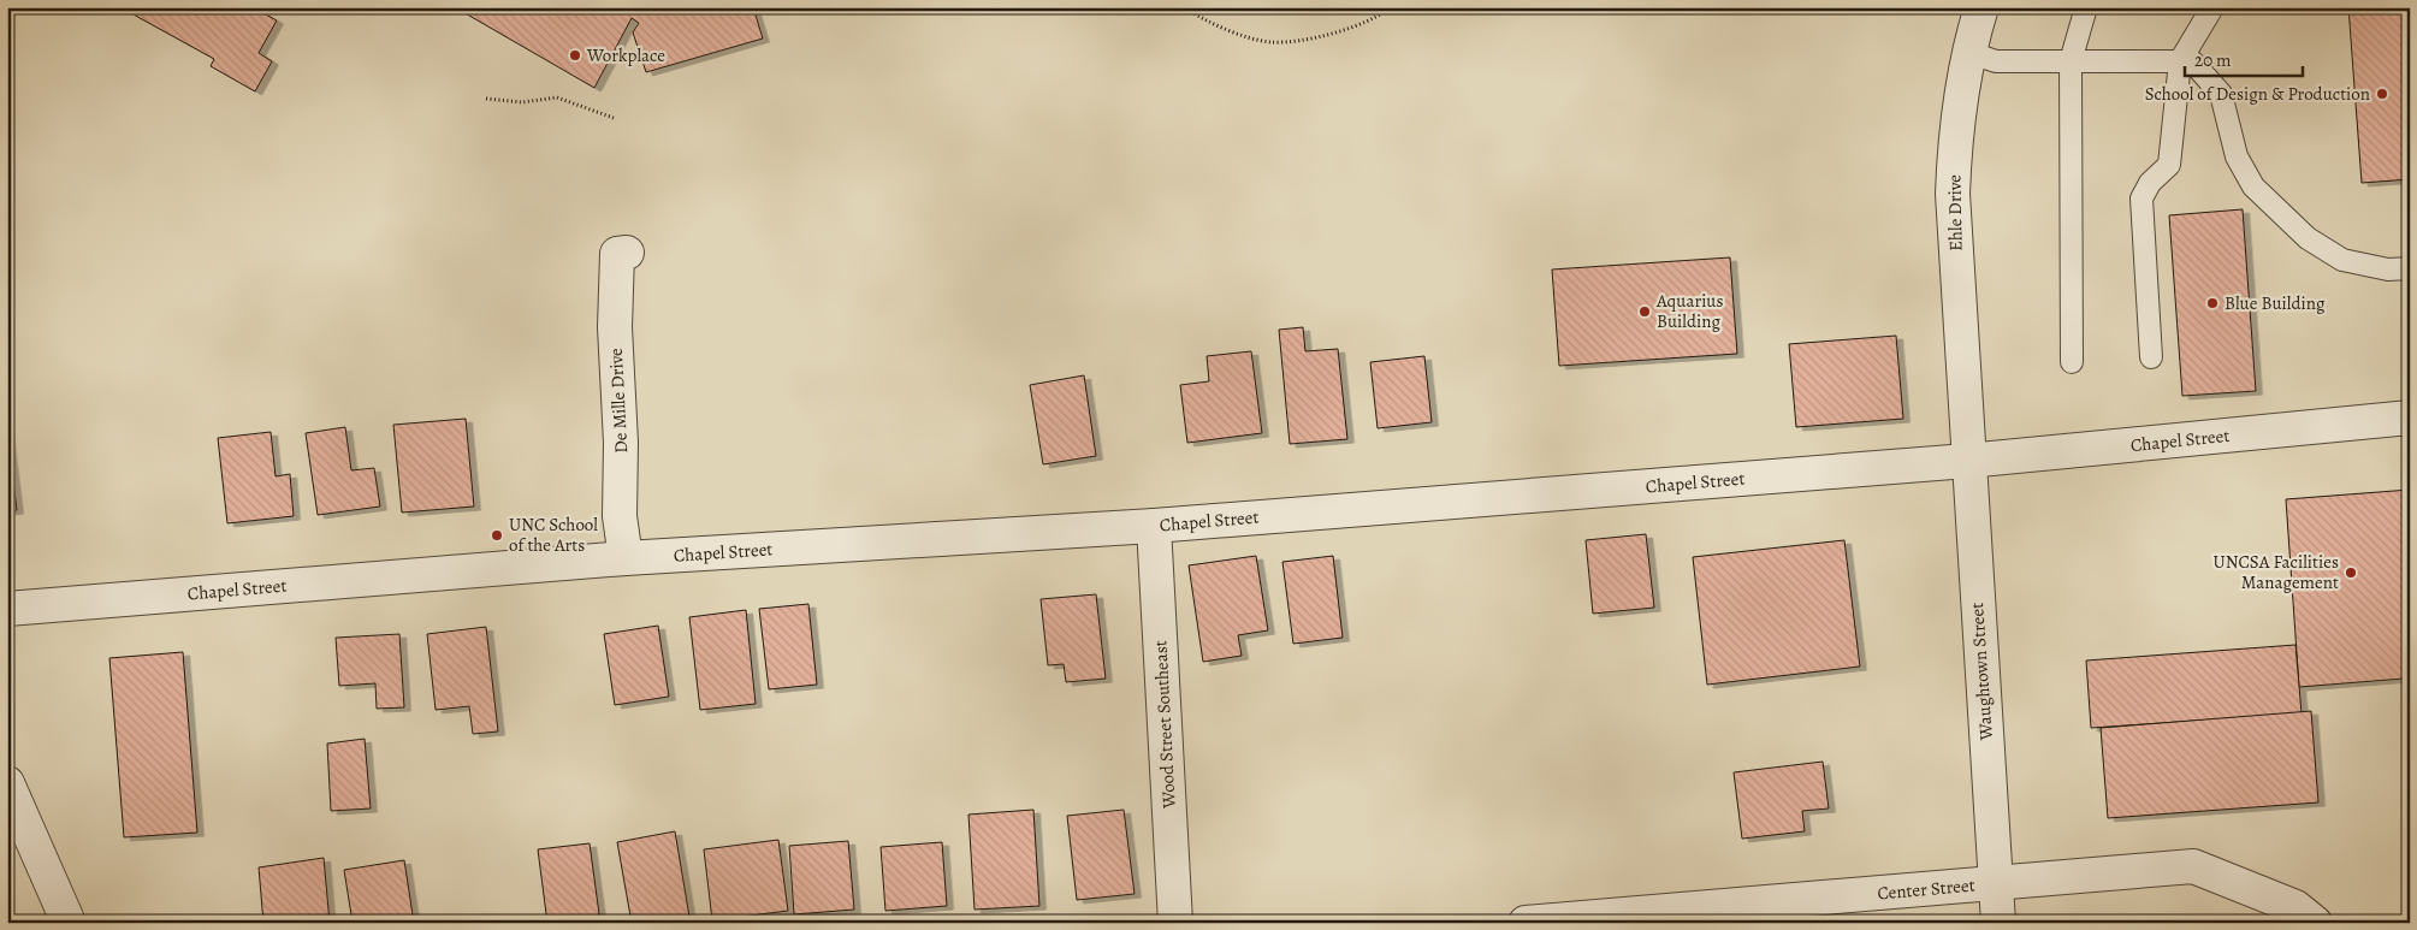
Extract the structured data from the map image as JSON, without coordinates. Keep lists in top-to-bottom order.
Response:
{
  "streets": {
    "street": [
      "Ehle Drive",
      "De Mille Drive",
      "Chapel Street",
      "Waughtown Street",
      "Wood Street Southeast",
      "Center Street"
    ]
  },
  "crossings": [
    ["Ehle Drive", "Waughtown Street"],
    ["De Mille Drive", "Chapel Street"],
    ["Chapel Street", "Waughtown Street"],
    ["Chapel Street", "Wood Street Southeast"],
    ["Waughtown Street", "Center Street"]
  ],
  "places": [
    "Workplace",
    "School of Design & Production",
    "Blue Building",
    "Aquarius Building",
    "UNC School of the Arts",
    "UNCSA Facilities Management"
  ],
  "scale_bar": "20 m"
}
